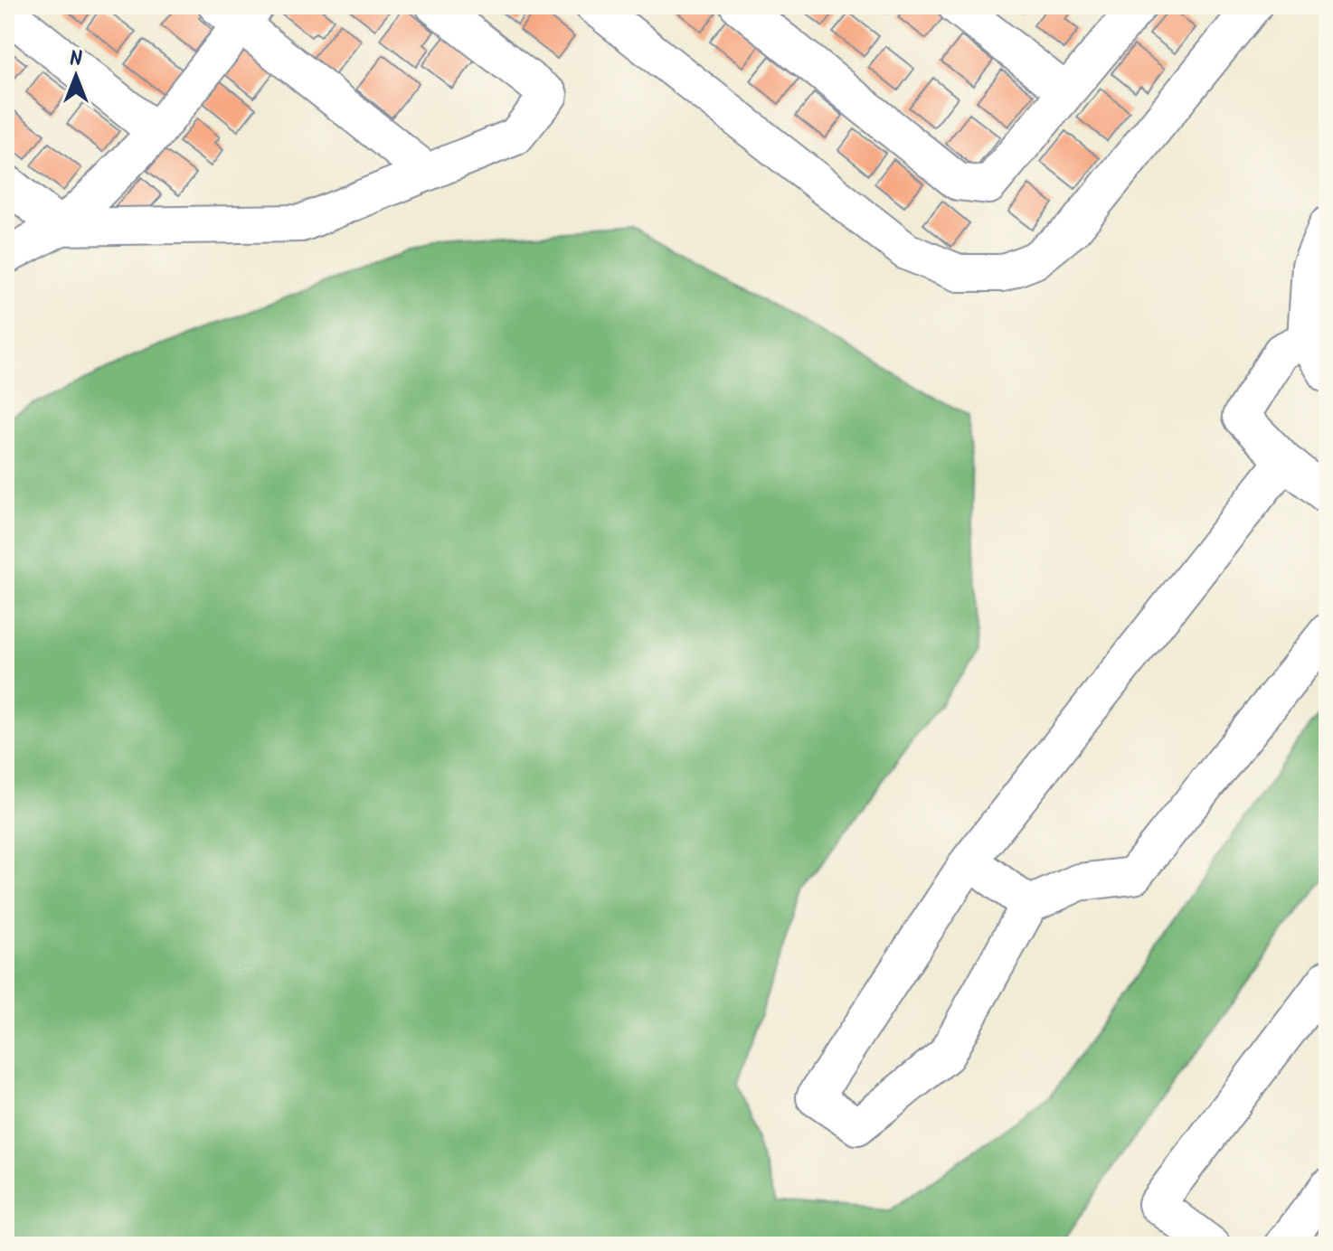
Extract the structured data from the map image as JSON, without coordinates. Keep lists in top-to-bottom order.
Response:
{
  "north": "top"
}
